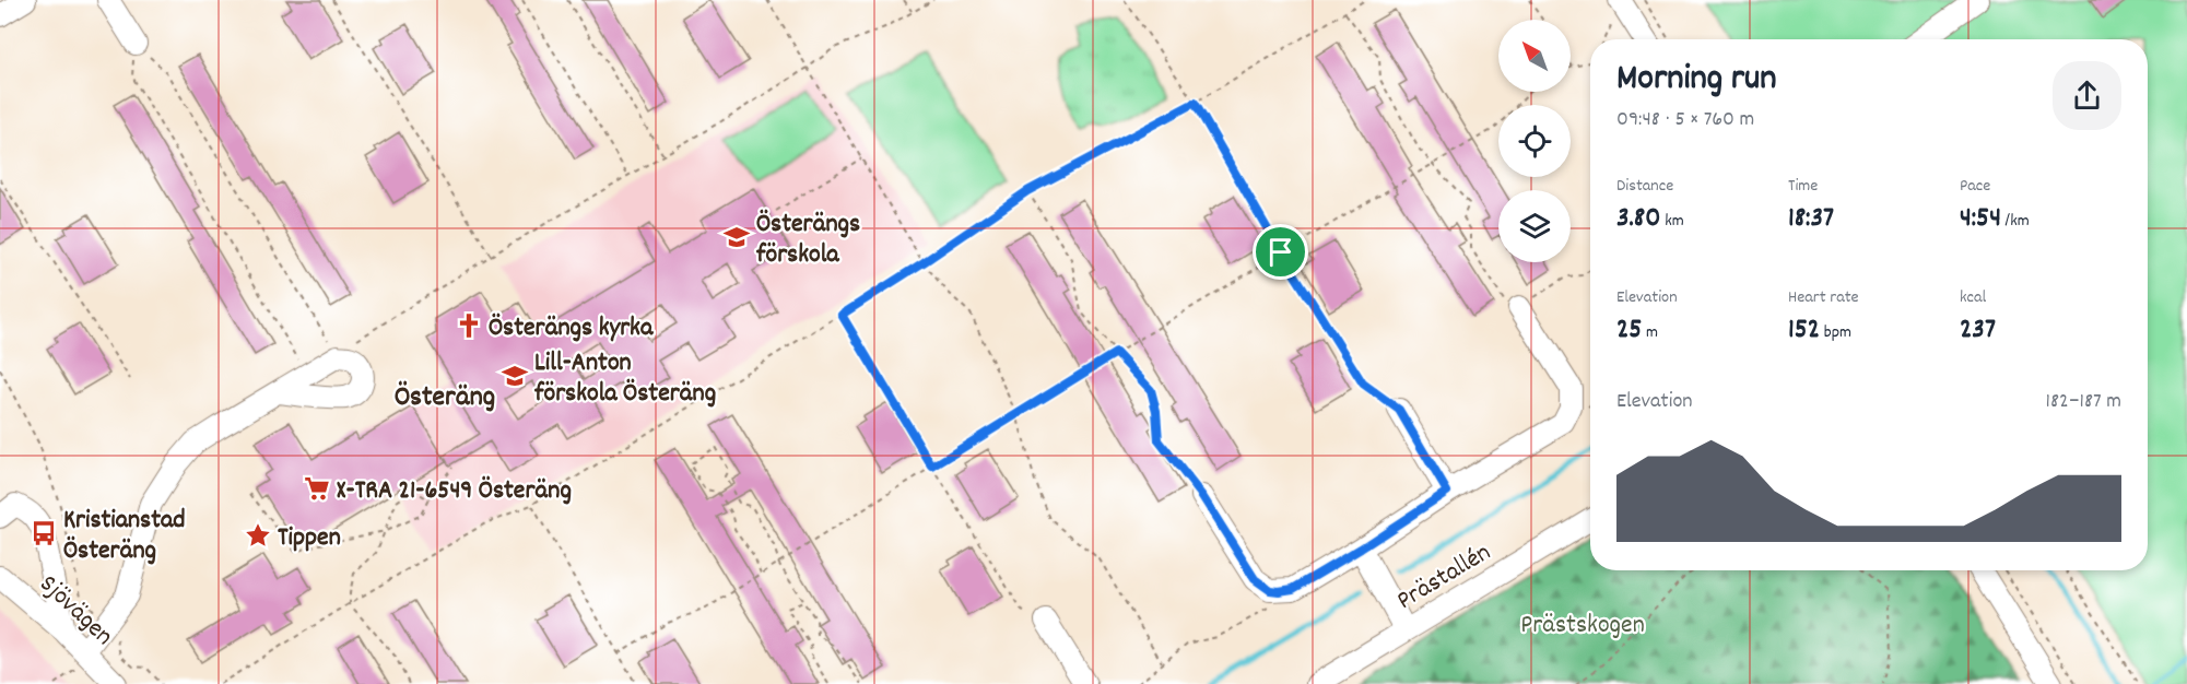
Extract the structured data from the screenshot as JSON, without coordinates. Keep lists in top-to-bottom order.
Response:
{
  "streets": {
    "street": ["Prästallén", "Sjövägen"]
  },
  "districts": ["Österäng"],
  "parks": ["Prästskogen"],
  "places": {
    "school or university": ["Österängs förskola", "Lill-Anton förskola Österäng"],
    "church": ["Österängs kyrka"],
    "supermarket": ["X-TRA 21-6549 Österäng"],
    "bus stop": ["Kristianstad Österäng"],
    "place": ["Tippen"]
  },
  "north": "top left",
  "page": {
    "heading": ["Morning run", "09:48 · 5 × 760 m"],
    "stats": [
      ["Distance", "3.80 km"],
      ["Time", "18:37"],
      ["Pace", "4:54 /km"],
      ["Elevation", "25 m"],
      ["Heart rate", "152 bpm"],
      ["kcal", "237"]
    ],
    "chart": ["Elevation", "182–187 m"]
  }
}
